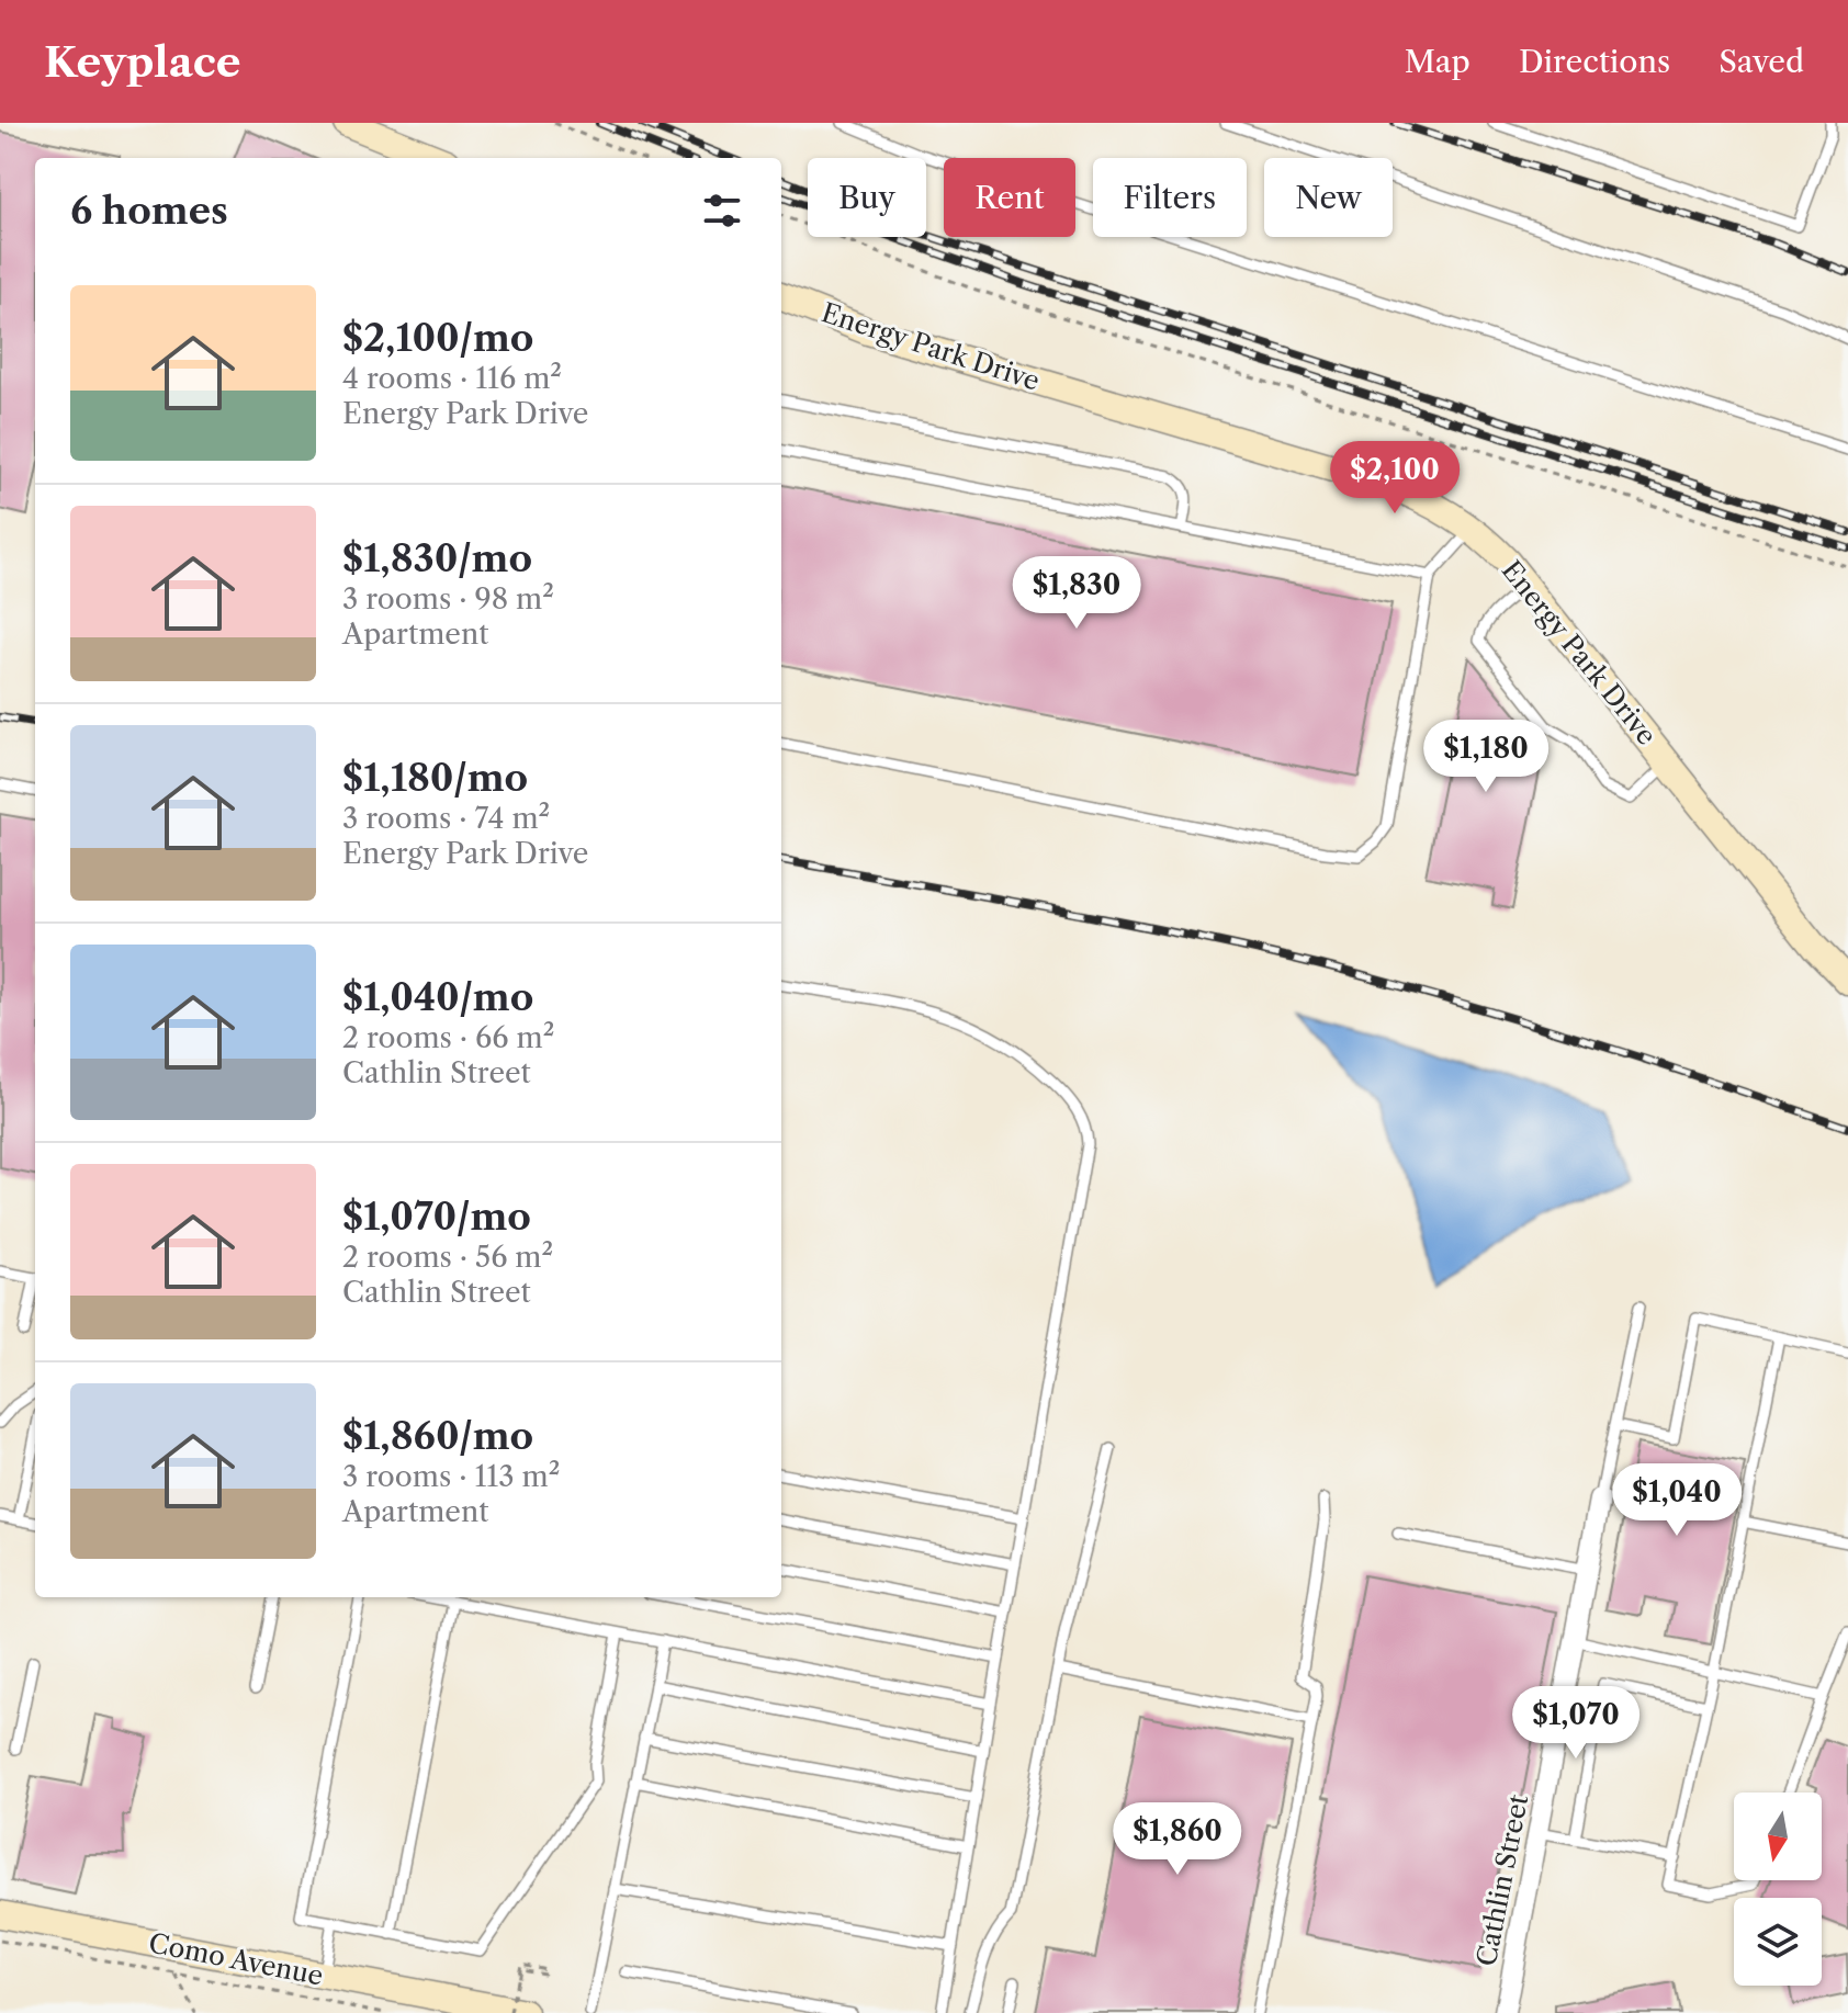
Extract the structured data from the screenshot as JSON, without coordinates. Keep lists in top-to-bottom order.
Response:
{
  "streets": {
    "street": ["Energy Park Drive", "Cathlin Street", "Como Avenue"]
  },
  "north": "bottom",
  "page": {
    "header": "Keyplace",
    "nav": ["Map", "Directions", "Saved"],
    "chip": [
      "Buy",
      "Rent",
      "Filters",
      "New"
    ],
    "heading": "6 homes",
    "list": [
      {
        "name": "$2,100/mo",
        "note": "4 rooms · 116 m² · Energy Park Drive"
      },
      {
        "name": "$1,830/mo",
        "note": "3 rooms · 98 m² · Apartment"
      },
      {
        "name": "$1,180/mo",
        "note": "3 rooms · 74 m² · Energy Park Drive"
      },
      {
        "name": "$1,040/mo",
        "note": "2 rooms · 66 m² · Cathlin Street"
      },
      {
        "name": "$1,070/mo",
        "note": "2 rooms · 56 m² · Cathlin Street"
      },
      {
        "name": "$1,860/mo",
        "note": "3 rooms · 113 m² · Apartment"
      }
    ],
    "price": [
      "$2,100",
      "$1,830",
      "$1,180",
      "$1,040",
      "$1,070",
      "$1,860"
    ]
  }
}
